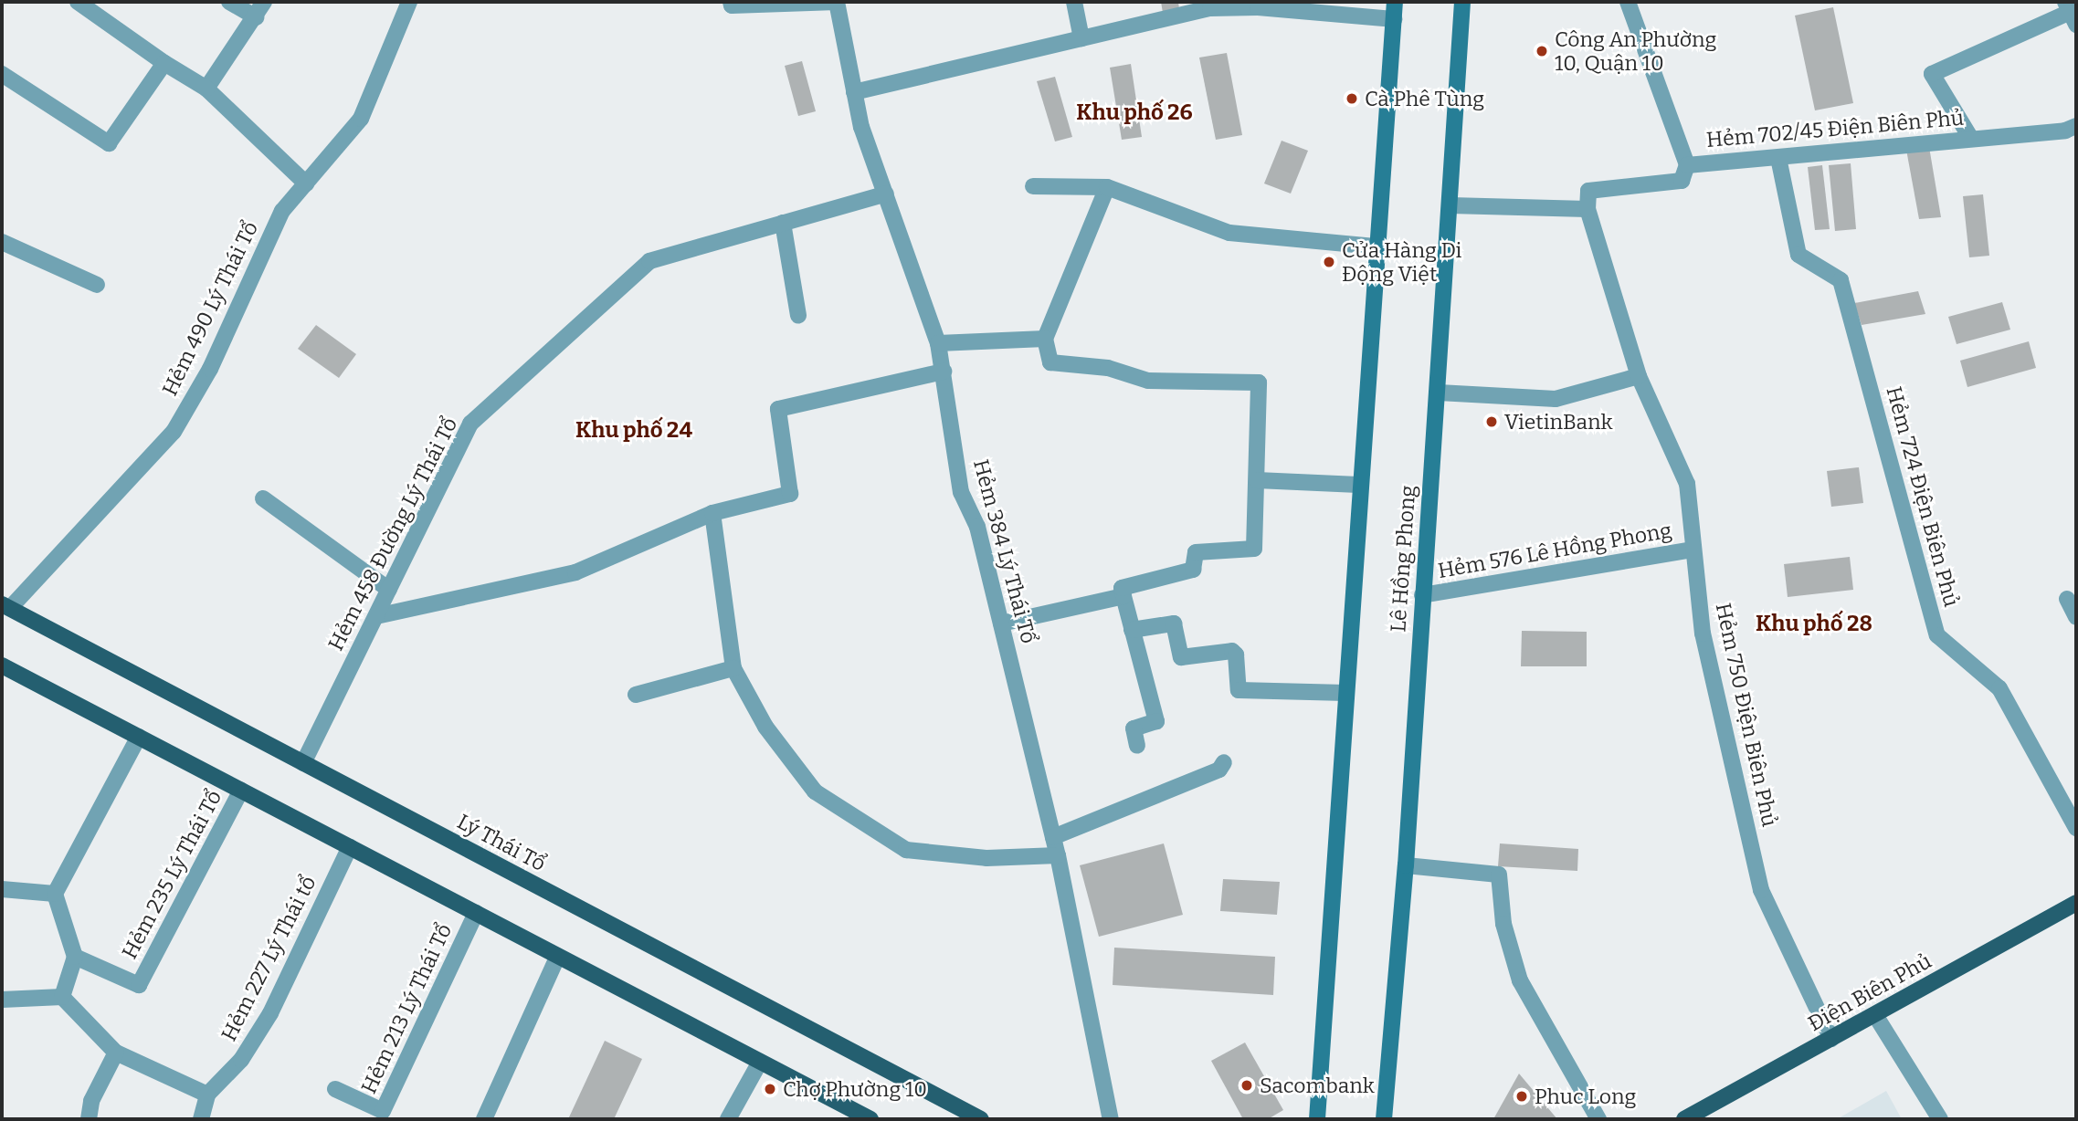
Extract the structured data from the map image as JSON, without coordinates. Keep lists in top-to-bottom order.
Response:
{
  "streets": {
    "main road": ["Lê Hồng Phong", "Lý Thái Tổ", "Điện Biên Phủ"],
    "street": [
      "Hẻm 702/45 Điện Biên Phủ",
      "Hẻm 490 Lý Thái Tổ",
      "Hẻm 724 Điện Biên Phủ",
      "Hẻm 458 Đường Lý Thái Tổ",
      "Hẻm 576 Lê Hồng Phong",
      "Hẻm 384 Lý Thái Tổ",
      "Hẻm 750 Điện Biên Phủ",
      "Hẻm 235 Lý Thái Tổ",
      "Hẻm 227 Lý Thái tổ",
      "Hẻm 213 Lý Thái Tổ"
    ]
  },
  "crossings": [
    ["Hẻm 702/45 Điện Biên Phủ", "Hẻm 724 Điện Biên Phủ"],
    ["Hẻm 702/45 Điện Biên Phủ", "Hẻm 750 Điện Biên Phủ"],
    ["Hẻm 490 Lý Thái Tổ", "Lý Thái Tổ"],
    ["Hẻm 458 Đường Lý Thái Tổ", "Hẻm 384 Lý Thái Tổ"],
    ["Hẻm 458 Đường Lý Thái Tổ", "Lý Thái Tổ"],
    ["Hẻm 576 Lê Hồng Phong", "Lê Hồng Phong"],
    ["Hẻm 576 Lê Hồng Phong", "Hẻm 750 Điện Biên Phủ"],
    ["Hẻm 750 Điện Biên Phủ", "Điện Biên Phủ"]
  ],
  "districts": ["Khu phố 26", "Khu phố 24", "Khu phố 28"],
  "places": [
    "Công An Phường 10, Quận 10",
    "Cà Phê Tùng",
    "Cửa Hàng Di Động Việt",
    "VietinBank",
    "Sacombank",
    "Chợ Phường 10",
    "Phuc Long"
  ]
}
